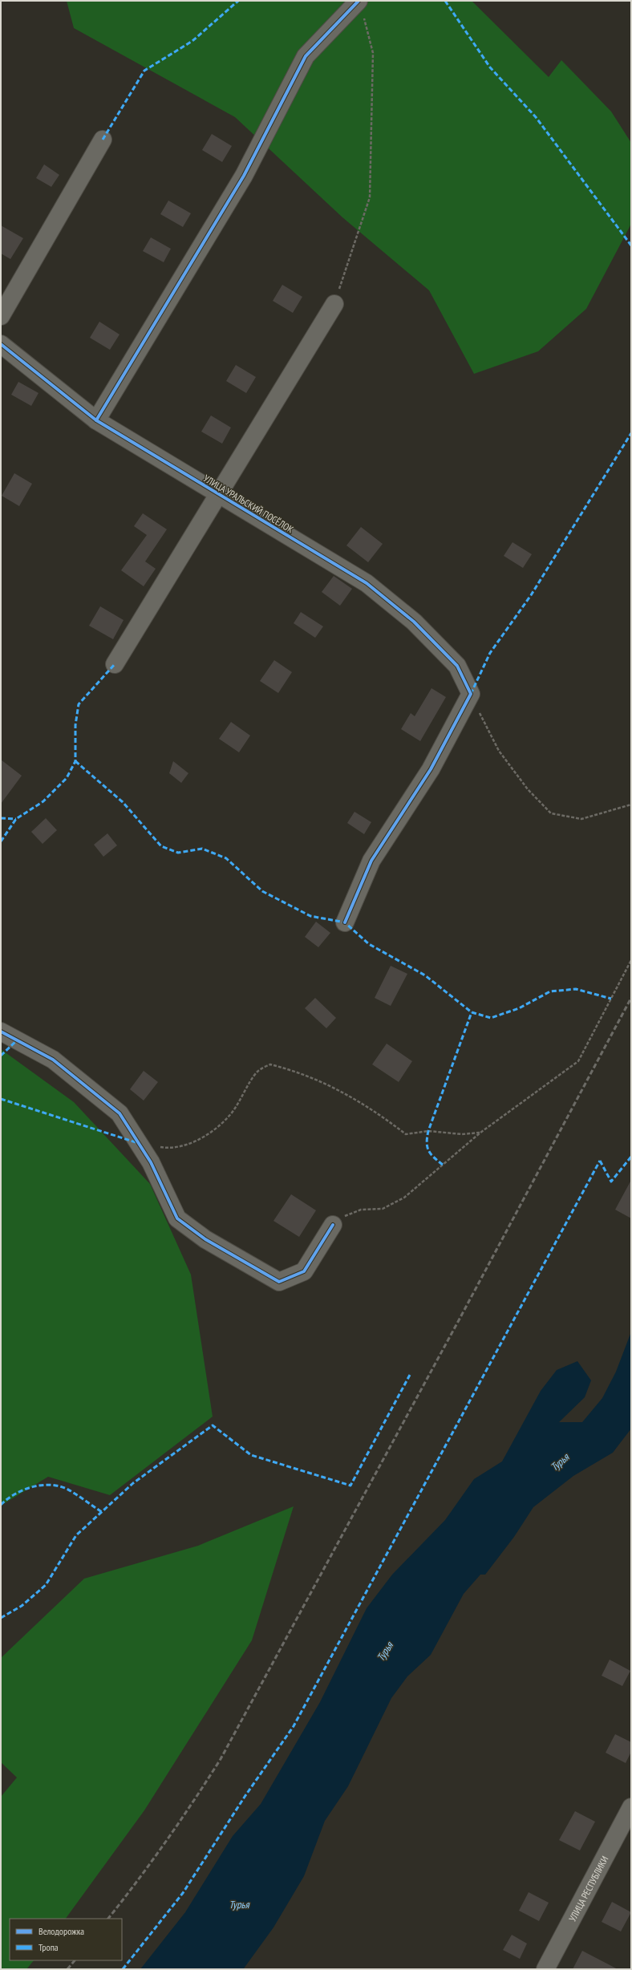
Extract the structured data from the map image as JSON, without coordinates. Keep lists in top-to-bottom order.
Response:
{
  "streets": {
    "street": ["УЛИЦА УРАЛЬСКИЙ ПОСЁЛОК", "УЛИЦА РЕСПУБЛИКИ"]
  },
  "water": ["Турья"],
  "legend": ["Велодорожка", "Тропа"]
}
